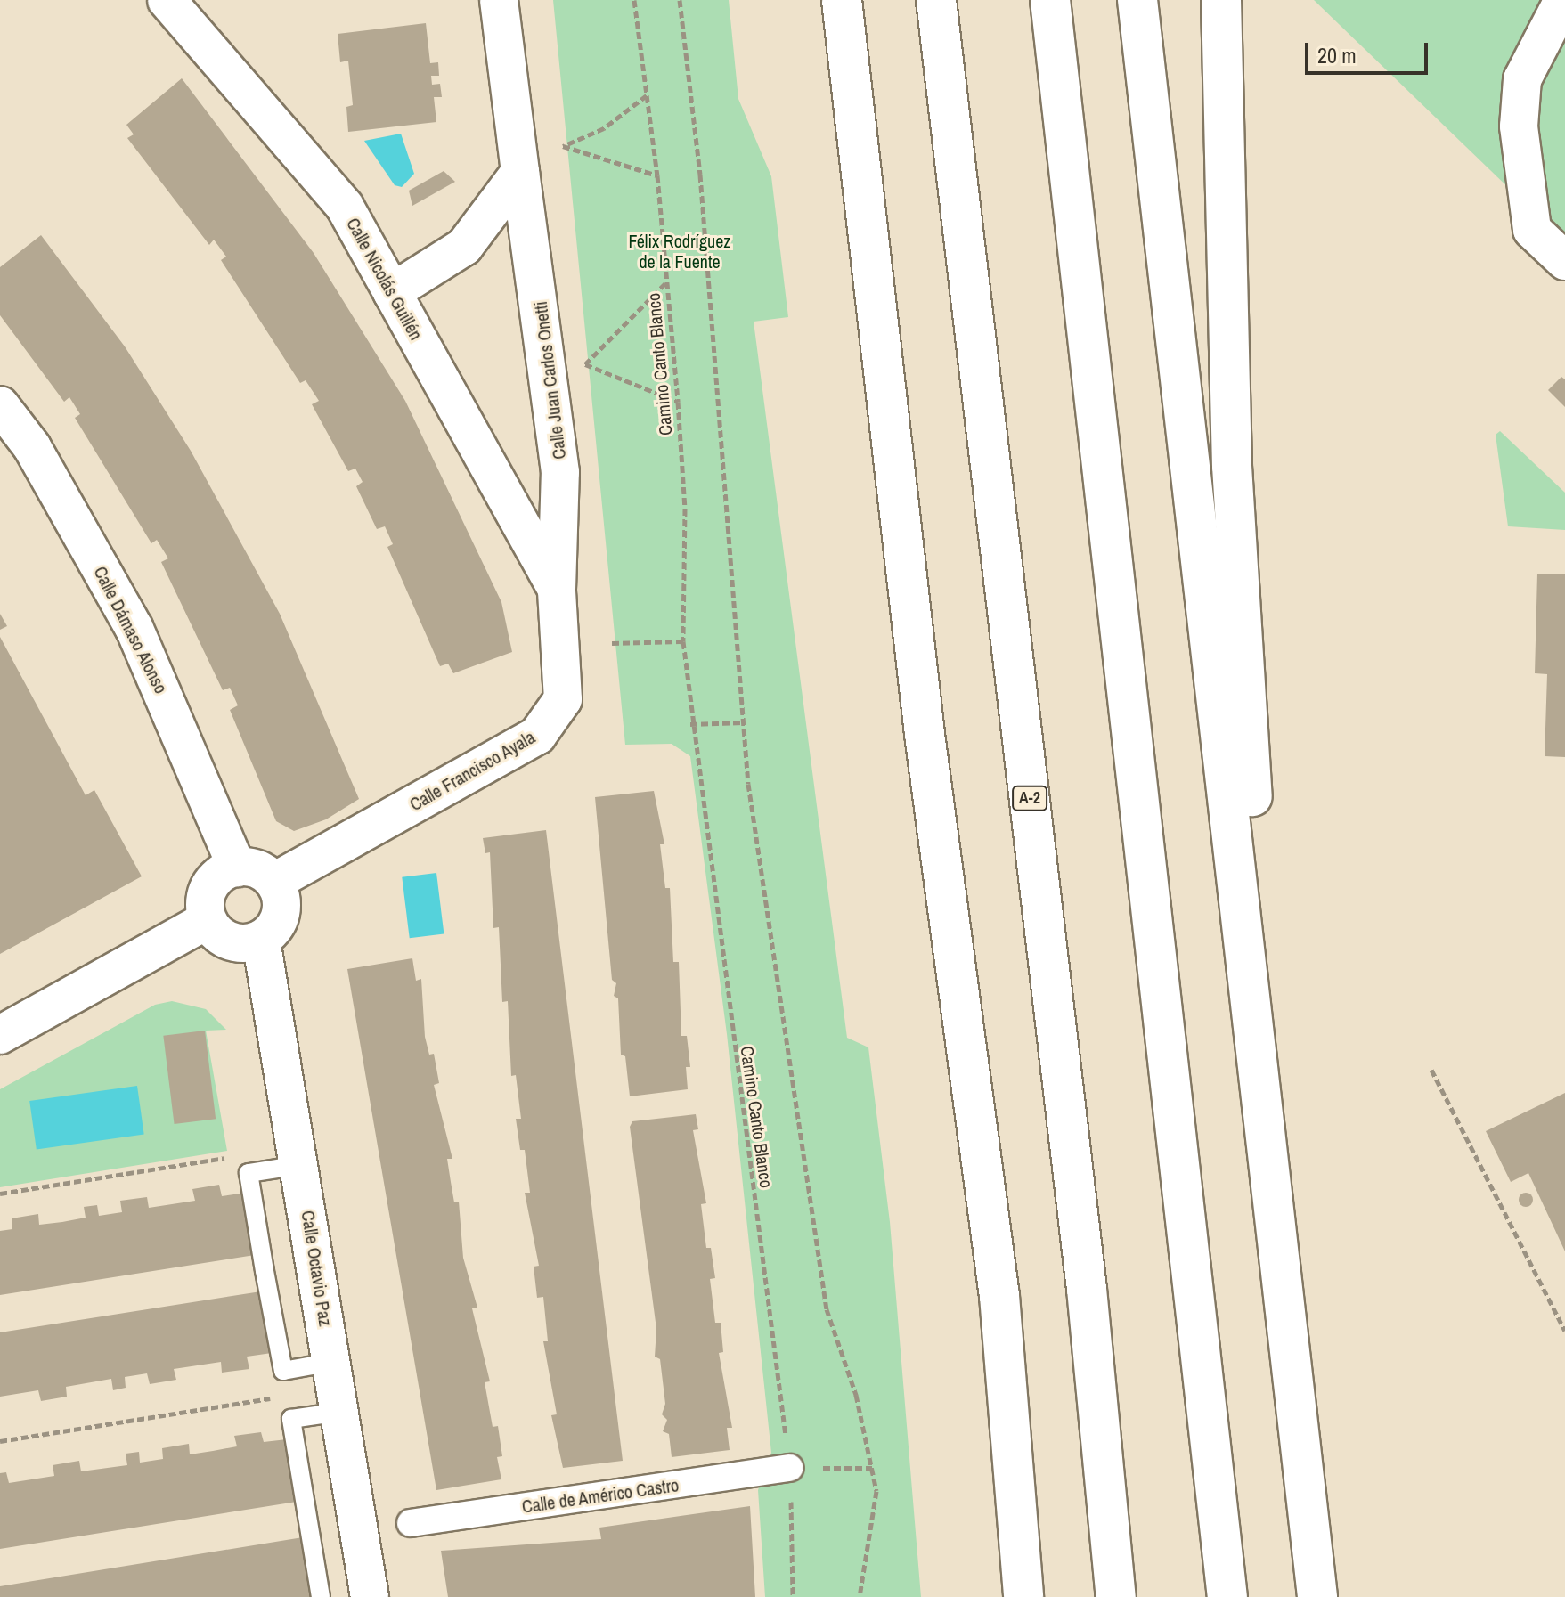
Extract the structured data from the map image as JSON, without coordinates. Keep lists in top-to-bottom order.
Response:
{
  "streets": {
    "highway": ["A-2"],
    "street": [
      "Calle Nicolás Guillén",
      "Calle Juan Carlos Onetti",
      "Calle Dámaso Alonso",
      "Calle Francisco Ayala",
      "Calle Octavio Paz",
      "Calle de Américo Castro"
    ],
    "path": ["Camino Canto Blanco"]
  },
  "crossings": [
    ["Calle Nicolás Guillén", "Calle Juan Carlos Onetti"],
    ["Calle Nicolás Guillén", "Calle Francisco Ayala"],
    ["Camino Canto Blanco", "Calle de Américo Castro"],
    ["Calle Juan Carlos Onetti", "Calle Francisco Ayala"],
    ["Calle Dámaso Alonso", "Calle Francisco Ayala"],
    ["Calle Dámaso Alonso", "Calle Octavio Paz"],
    ["Calle Francisco Ayala", "Calle Octavio Paz"]
  ],
  "parks": ["Félix Rodríguez de la Fuente"],
  "scale_bar": "20 m"
}
